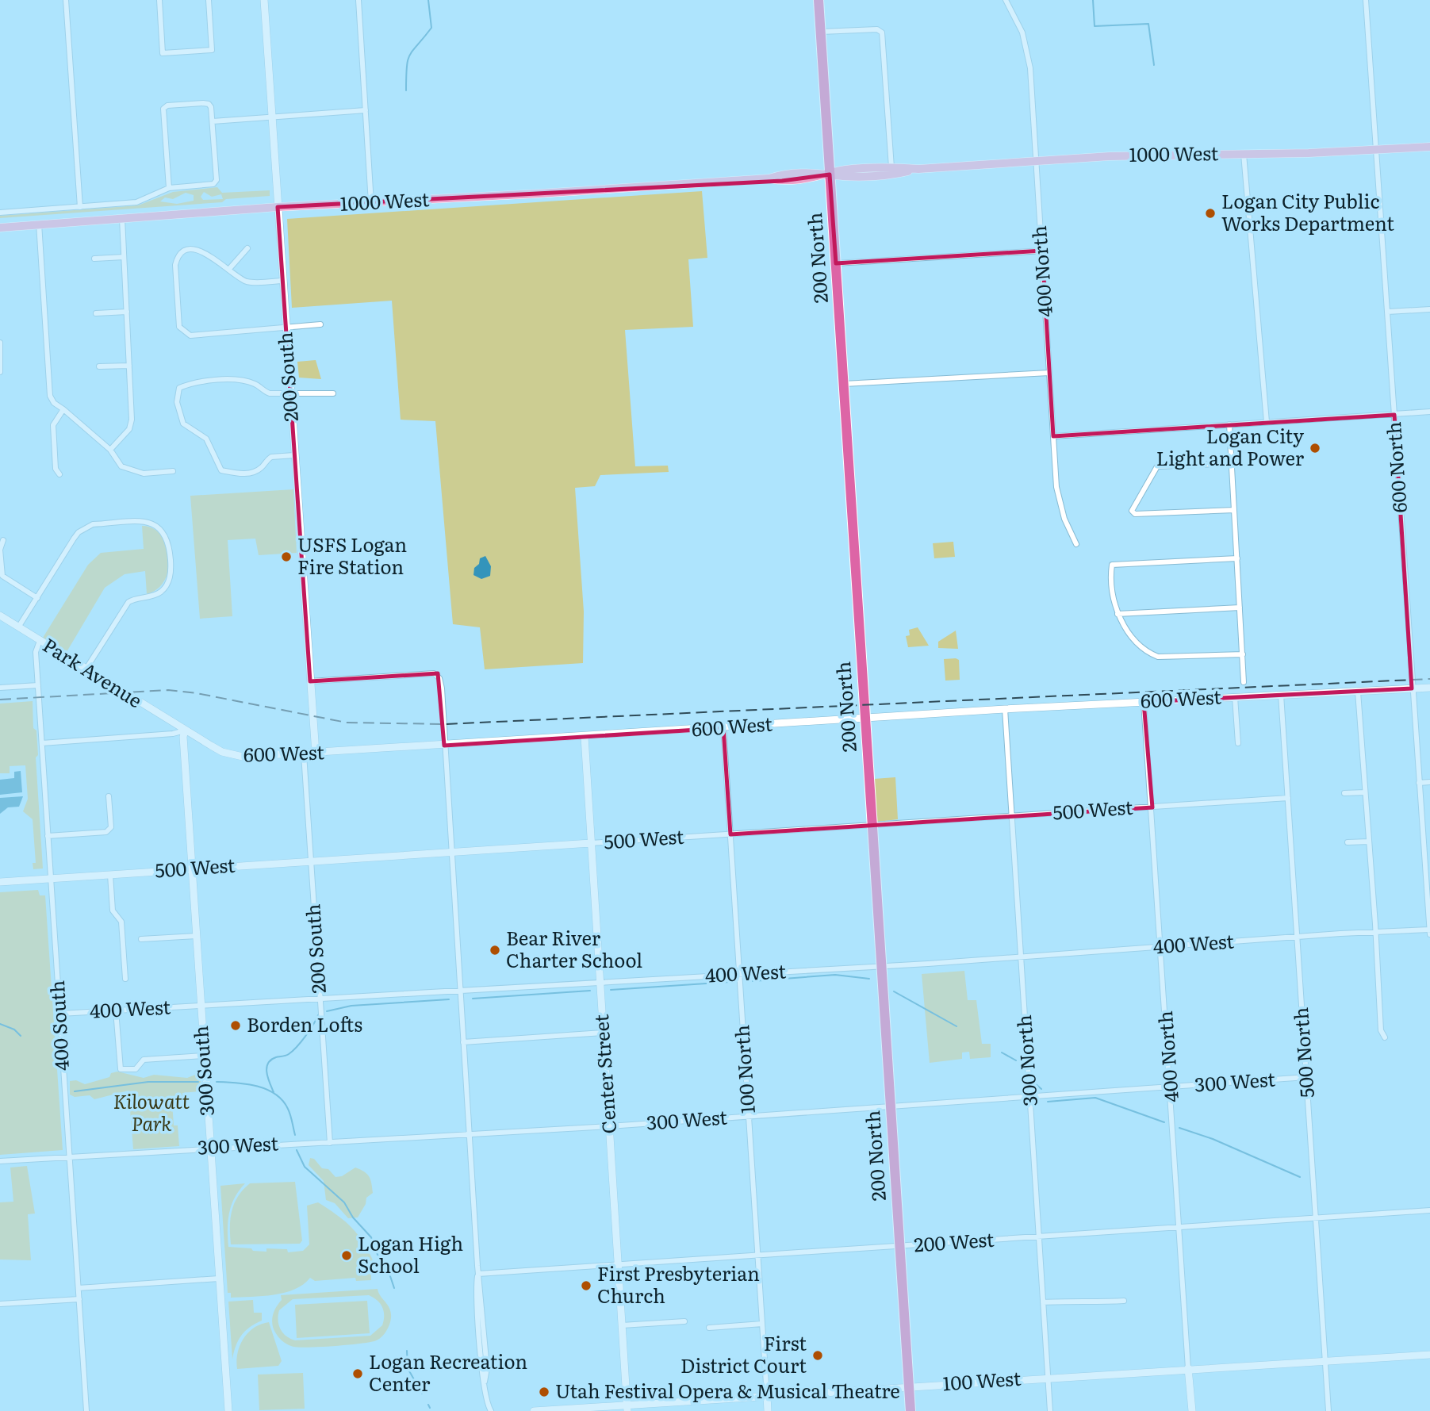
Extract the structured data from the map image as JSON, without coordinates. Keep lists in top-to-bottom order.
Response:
{
  "streets": {
    "highway": ["200 North"],
    "main road": ["1000 West"],
    "street": [
      "400 North",
      "200 South",
      "600 North",
      "Park Avenue",
      "600 West",
      "500 West",
      "400 West",
      "400 South",
      "500 North",
      "300 North",
      "100 North",
      "300 South",
      "Center Street",
      "300 West",
      "200 West",
      "100 West"
    ]
  },
  "crossings": [
    ["1000 West", "200 North"],
    ["1000 West", "400 North"],
    ["1000 West", "200 South"],
    ["1000 West", "600 North"],
    ["200 North", "600 West"],
    ["200 North", "500 West"],
    ["200 North", "400 West"],
    ["200 North", "300 West"],
    ["200 North", "200 West"],
    ["200 North", "100 West"],
    ["400 North", "600 West"],
    ["400 North", "500 West"],
    ["400 North", "400 West"],
    ["400 North", "300 West"],
    ["400 North", "200 West"],
    ["400 North", "100 West"],
    ["200 South", "600 West"],
    ["200 South", "500 West"],
    ["200 South", "400 West"],
    ["200 South", "300 West"],
    ["600 North", "600 West"],
    ["600 North", "400 West"],
    ["Park Avenue", "600 West"],
    ["Park Avenue", "400 South"],
    ["Park Avenue", "300 South"],
    ["600 West", "500 North"],
    ["600 West", "300 North"],
    ["600 West", "100 North"],
    ["600 West", "300 South"],
    ["600 West", "Center Street"],
    ["500 West", "400 South"],
    ["500 West", "500 North"],
    ["500 West", "300 North"],
    ["500 West", "100 North"],
    ["500 West", "300 South"],
    ["500 West", "Center Street"],
    ["400 West", "400 South"],
    ["400 West", "500 North"],
    ["400 West", "300 North"],
    ["400 West", "100 North"],
    ["400 West", "300 South"],
    ["400 West", "Center Street"],
    ["400 South", "300 West"],
    ["500 North", "300 West"],
    ["500 North", "200 West"],
    ["500 North", "100 West"],
    ["300 North", "300 West"],
    ["300 North", "200 West"],
    ["300 North", "100 West"],
    ["100 North", "300 West"],
    ["100 North", "200 West"],
    ["100 North", "100 West"],
    ["300 South", "300 West"],
    ["Center Street", "300 West"],
    ["Center Street", "200 West"],
    ["Center Street", "100 West"]
  ],
  "parks": ["Kilowatt Park"],
  "places": [
    "Logan City Public Works Department",
    "Logan City Light and Power",
    "USFS Logan Fire Station",
    "Bear River Charter School",
    "Borden Lofts",
    "Logan High School",
    "First Presbyterian Church",
    "First District Court",
    "Logan Recreation Center",
    "Utah Festival Opera & Musical Theatre"
  ]
}
